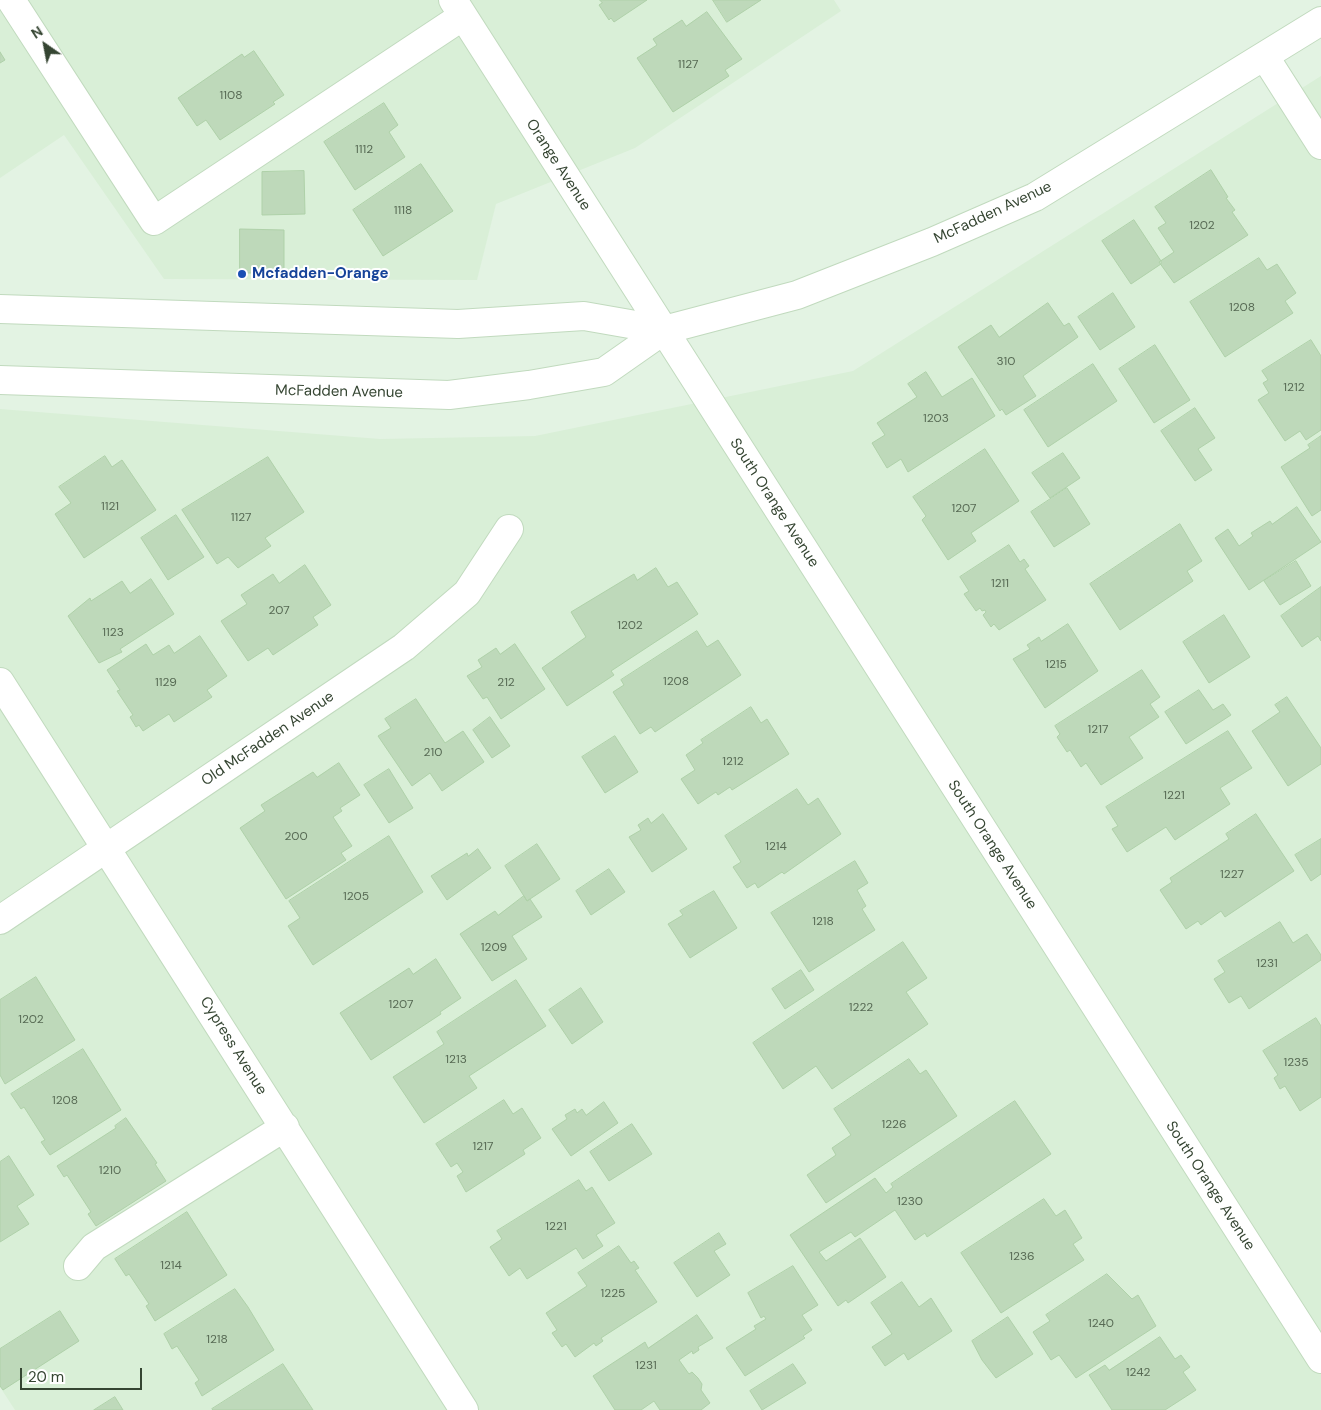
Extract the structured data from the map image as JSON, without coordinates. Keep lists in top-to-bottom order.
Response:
{
  "streets": {
    "street": [
      "Orange Avenue",
      "McFadden Avenue",
      "South Orange Avenue",
      "Old McFadden Avenue",
      "Cypress Avenue"
    ]
  },
  "crossings": [
    ["Orange Avenue", "McFadden Avenue"],
    ["Orange Avenue", "South Orange Avenue"],
    ["McFadden Avenue", "South Orange Avenue"],
    ["Old McFadden Avenue", "Cypress Avenue"]
  ],
  "places": ["Mcfadden-Orange"],
  "house_numbers": [
    "1127",
    "1108",
    "1112",
    "1118",
    "1202",
    "1208",
    "310",
    "1212",
    "1203",
    "1121",
    "1207",
    "1127",
    "1211",
    "207",
    "1202",
    "1123",
    "1215",
    "1208",
    "1129",
    "212",
    "1217",
    "210",
    "1212",
    "1221",
    "200",
    "1214",
    "1227",
    "1205",
    "1218",
    "1209",
    "1231",
    "1207",
    "1222",
    "1202",
    "1213",
    "1235",
    "1208",
    "1226",
    "1217",
    "1210",
    "1230",
    "1221",
    "1236",
    "1214",
    "1225",
    "1240",
    "1218",
    "1231",
    "1242"
  ],
  "scale_bar": "20 m",
  "north": "top left"
}
